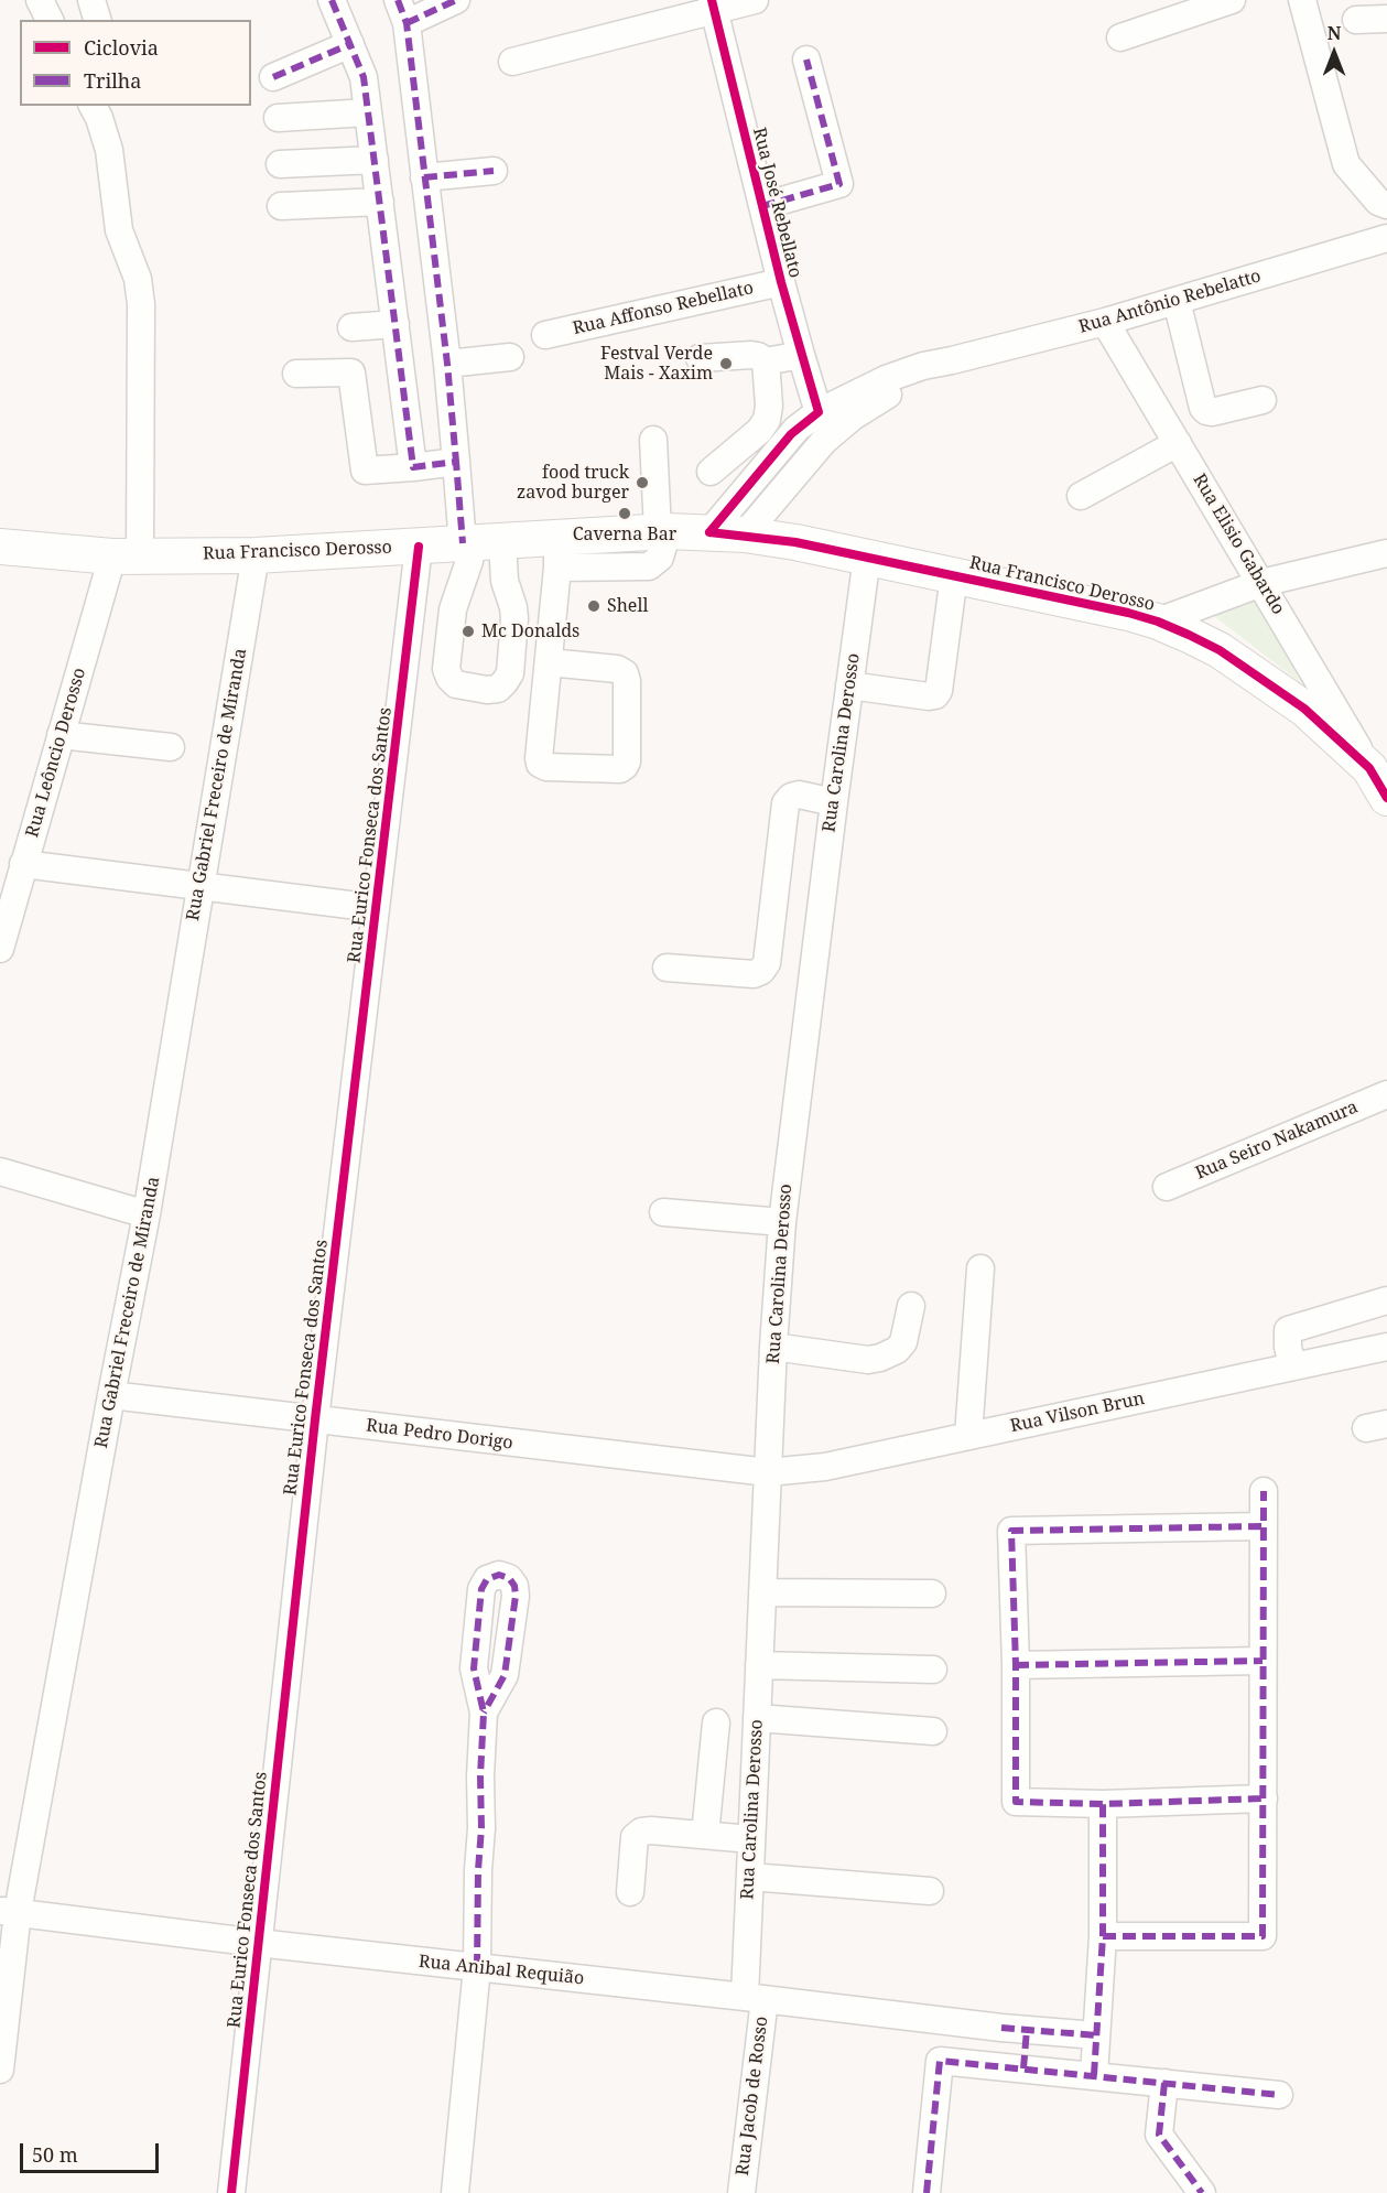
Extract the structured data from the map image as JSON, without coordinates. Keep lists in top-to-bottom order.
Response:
{
  "streets": {
    "main road": ["Rua Francisco Derosso"],
    "street": [
      "Rua José Rebellato",
      "Rua Antônio Rebelatto",
      "Rua Affonso Rebellato",
      "Rua Elisio Gabardo",
      "Rua Carolina Derosso",
      "Rua Leôncio Derosso",
      "Rua Gabriel Freceiro de Miranda",
      "Rua Eurico Fonseca dos Santos",
      "Rua Seiro Nakamura",
      "Rua Vilson Brun",
      "Rua Pedro Dorigo",
      "Rua Anibal Requião",
      "Rua Jacob de Rosso"
    ]
  },
  "crossings": [
    ["Rua José Rebellato", "Rua Antônio Rebelatto"],
    ["Rua José Rebellato", "Rua Affonso Rebellato"],
    ["Rua Antônio Rebelatto", "Rua Elisio Gabardo"],
    ["Rua Antônio Rebelatto", "Rua Francisco Derosso"],
    ["Rua Elisio Gabardo", "Rua Francisco Derosso"],
    ["Rua Francisco Derosso", "Rua Carolina Derosso"],
    ["Rua Francisco Derosso", "Rua Leôncio Derosso"],
    ["Rua Francisco Derosso", "Rua Gabriel Freceiro de Miranda"],
    ["Rua Francisco Derosso", "Rua Eurico Fonseca dos Santos"],
    ["Rua Carolina Derosso", "Rua Vilson Brun"],
    ["Rua Carolina Derosso", "Rua Pedro Dorigo"],
    ["Rua Carolina Derosso", "Rua Anibal Requião"],
    ["Rua Carolina Derosso", "Rua Jacob de Rosso"],
    ["Rua Gabriel Freceiro de Miranda", "Rua Pedro Dorigo"],
    ["Rua Gabriel Freceiro de Miranda", "Rua Anibal Requião"],
    ["Rua Eurico Fonseca dos Santos", "Rua Pedro Dorigo"],
    ["Rua Eurico Fonseca dos Santos", "Rua Anibal Requião"],
    ["Rua Vilson Brun", "Rua Pedro Dorigo"],
    ["Rua Anibal Requião", "Rua Jacob de Rosso"]
  ],
  "places": [
    "Festval Verde Mais - Xaxim",
    "food truck zavod burger",
    "Caverna Bar",
    "Shell",
    "Mc Donalds"
  ],
  "legend": ["Ciclovia", "Trilha"],
  "scale_bar": "50 m",
  "north": "top"
}
